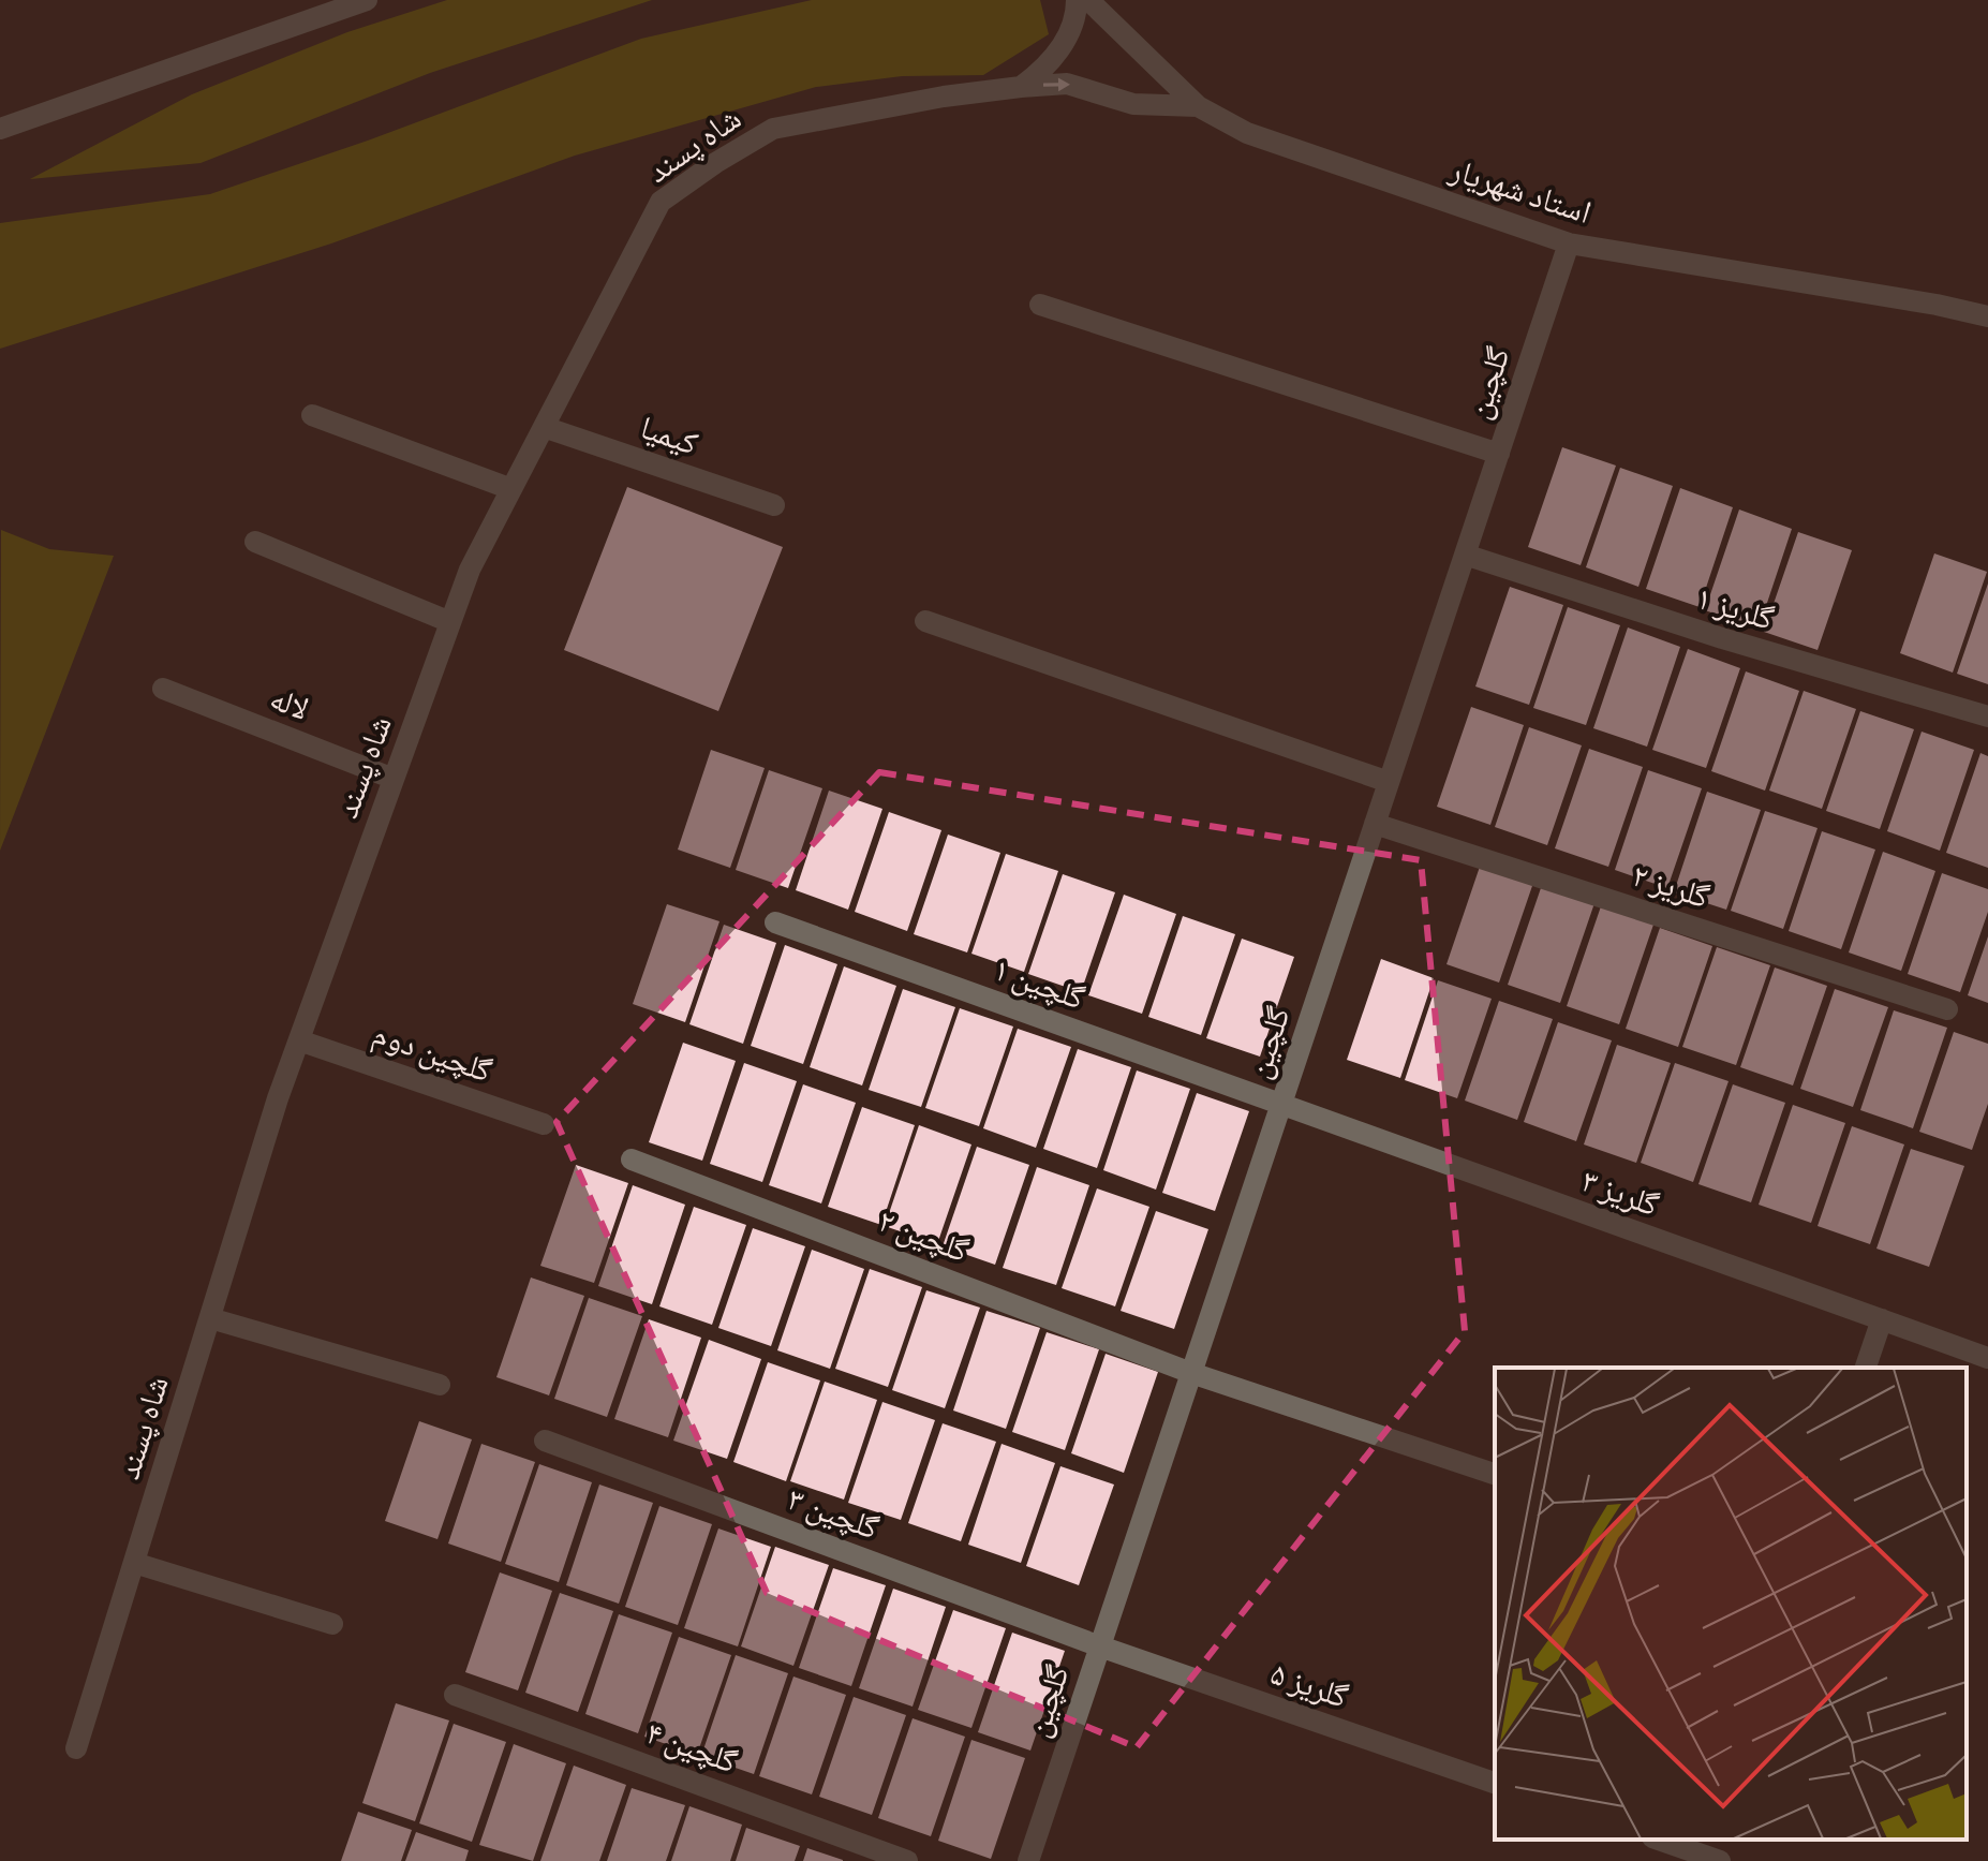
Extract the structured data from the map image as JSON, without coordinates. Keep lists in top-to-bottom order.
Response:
{
  "streets": {
    "street": [
      "شاه پسند",
      "استاد شهریار",
      "گلچین",
      "کیمیا",
      "گلریز ۱",
      "لاله",
      "گلریز ۲",
      "گلچین ۱",
      "گلچین دوم",
      "گلریز ۳",
      "گلچین ۲",
      "گلچین ۳",
      "گلریز ۵",
      "گلچین ۴"
    ]
  },
  "crossings": [
    ["شاه پسند", "استاد شهریار"],
    ["شاه پسند", "کیمیا"],
    ["شاه پسند", "لاله"],
    ["شاه پسند", "گلچین دوم"],
    ["استاد شهریار", "گلچین"],
    ["گلچین", "گلریز ۱"],
    ["گلچین", "گلریز ۲"],
    ["گلچین", "گلچین ۱"],
    ["گلچین", "گلریز ۳"],
    ["گلچین", "گلچین ۲"],
    ["گلچین", "گلچین ۳"],
    ["گلچین", "گلریز ۵"],
    ["گلچین ۱", "گلریز ۳"],
    ["گلچین ۳", "گلریز ۵"]
  ]
}
